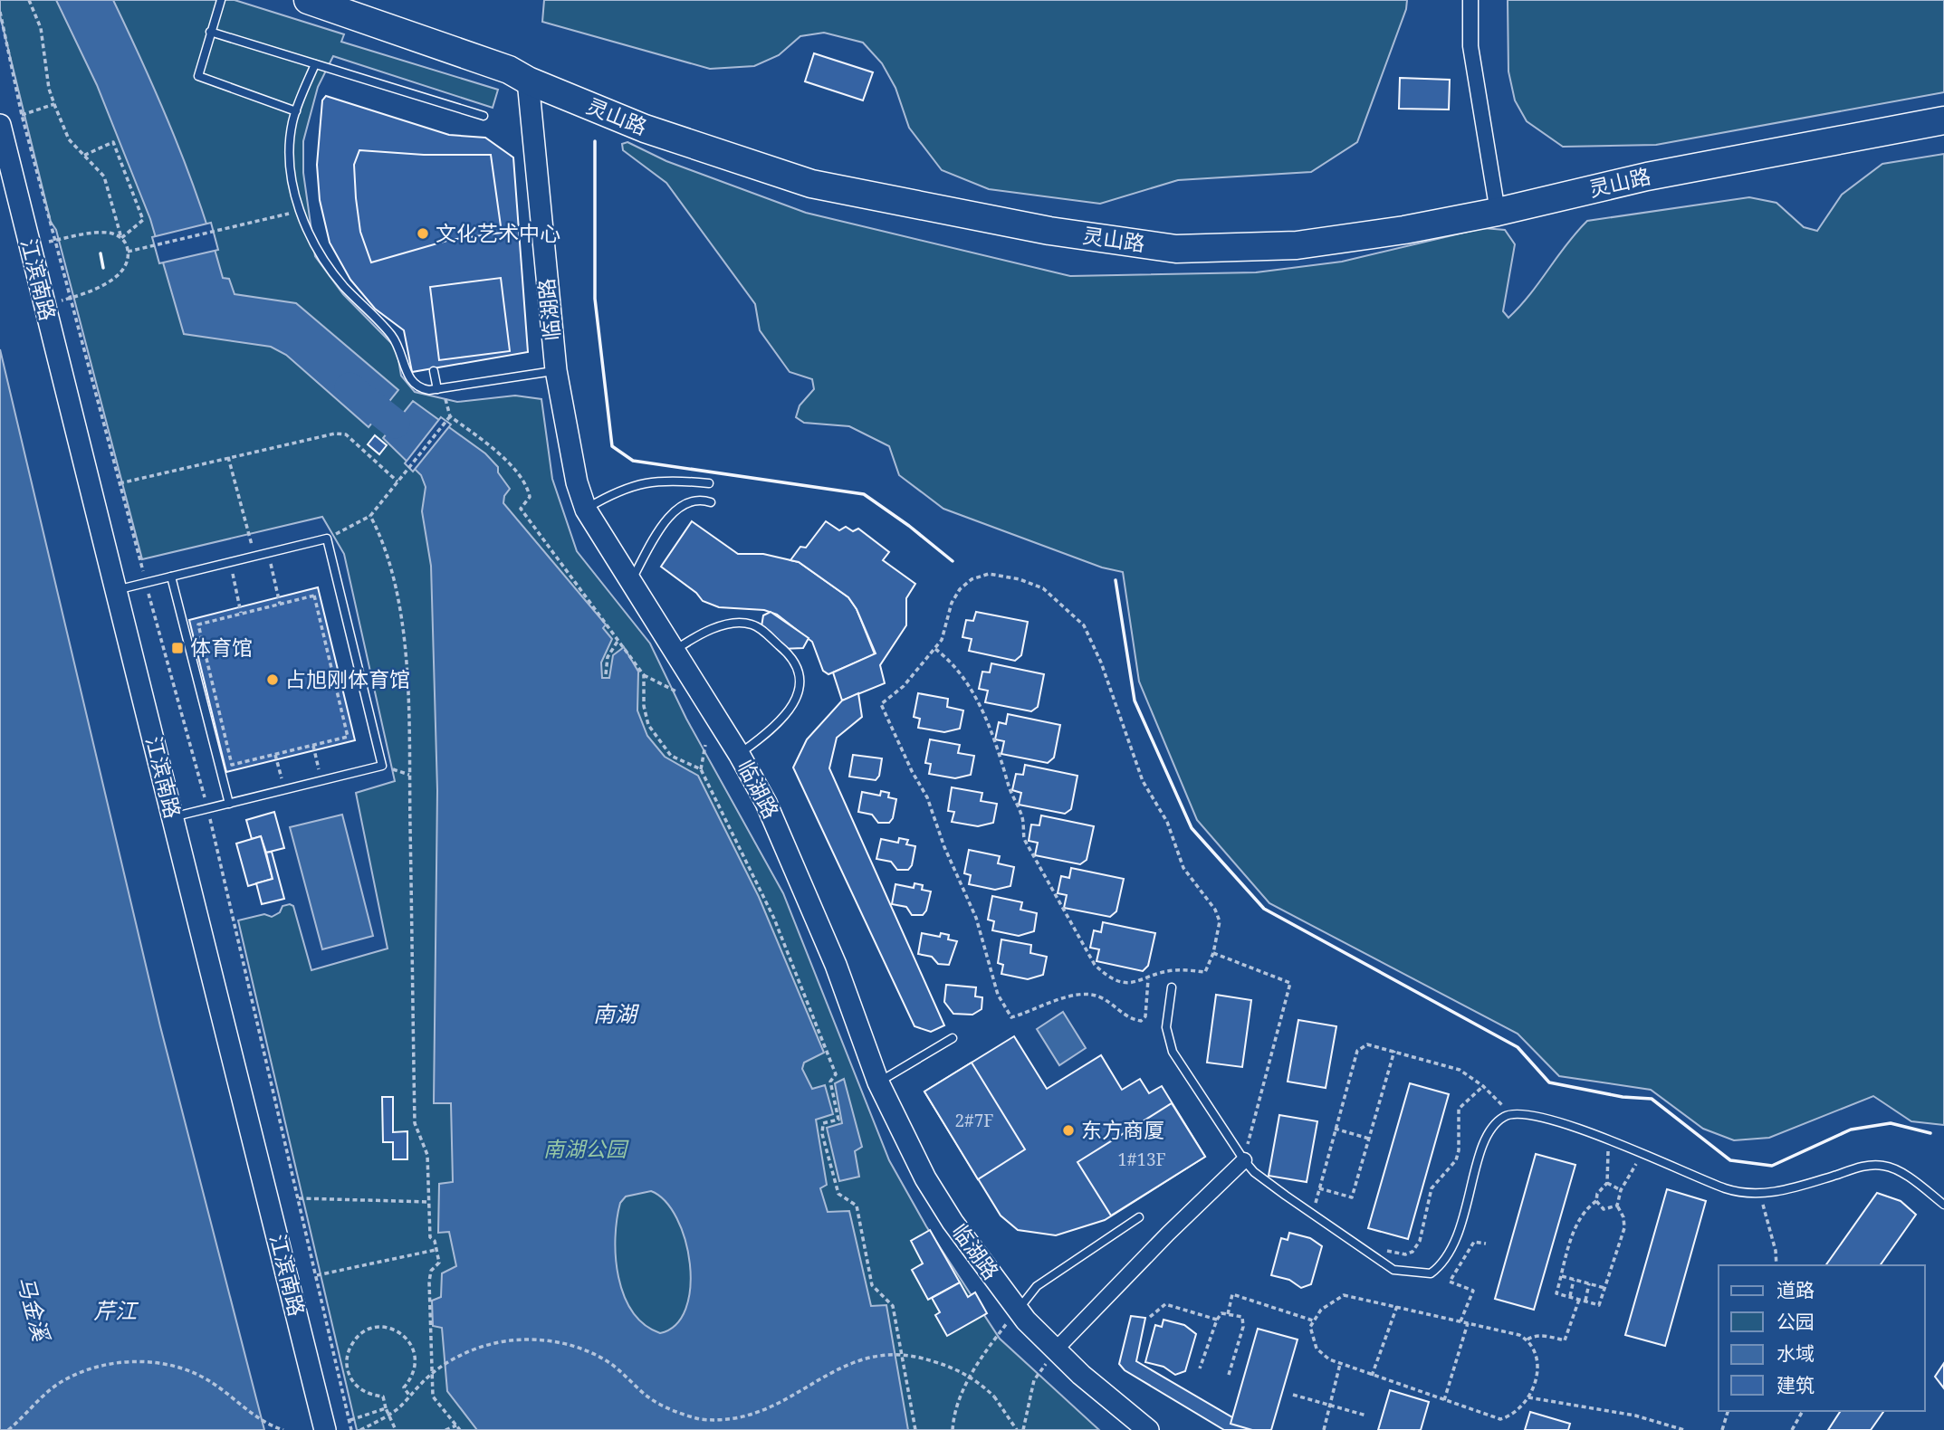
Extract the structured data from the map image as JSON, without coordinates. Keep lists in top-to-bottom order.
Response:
{
  "streets": {
    "highway": ["灵山路"],
    "street": ["江滨南路", "临湖路"]
  },
  "crossings": [
    ["灵山路", "临湖路"]
  ],
  "water": ["南湖", "马金溪", "芹江"],
  "parks": ["南湖公园"],
  "places": {
    "other": ["文化艺术中心", "占旭刚体育馆", "东方商厦"],
    "transit": ["体育馆"]
  },
  "house_numbers": ["2#7F", "1#13F"],
  "legend": [
    "道路",
    "公园",
    "水域",
    "建筑"
  ]
}
